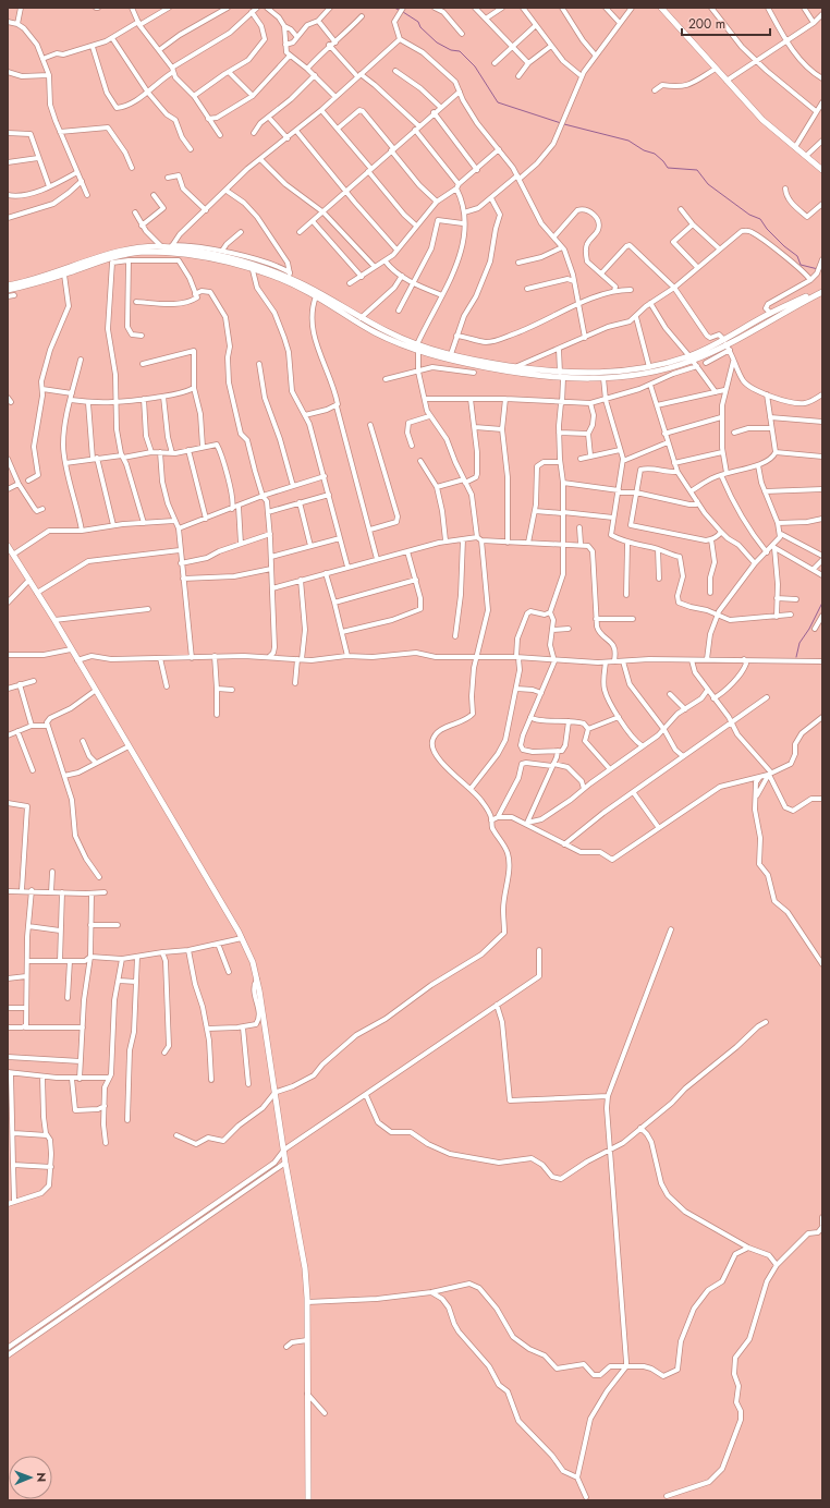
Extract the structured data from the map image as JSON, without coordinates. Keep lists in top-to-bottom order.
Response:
{
  "scale_bar": "200 m",
  "north": "right"
}
